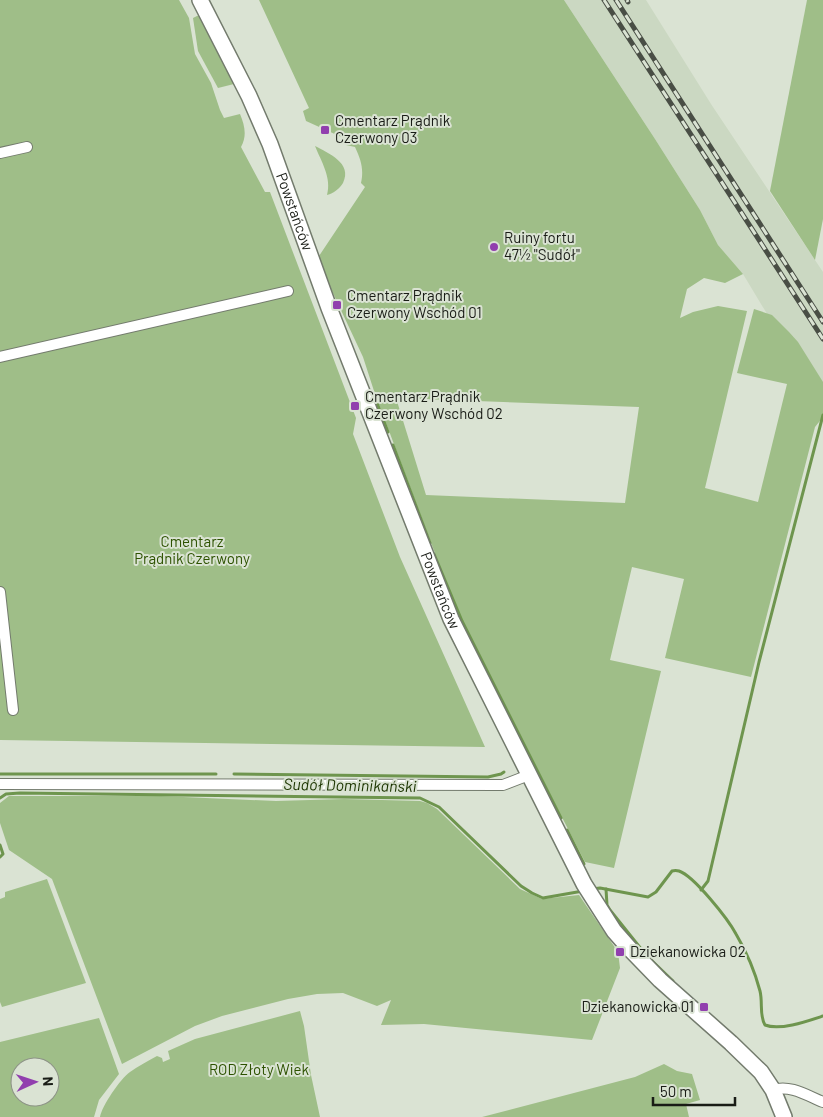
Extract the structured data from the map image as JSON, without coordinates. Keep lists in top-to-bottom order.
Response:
{
  "streets": {
    "street": ["Powstańców"]
  },
  "water": ["Sudół Dominikański"],
  "parks": ["Cmentarz Prądnik Czerwony", "ROD Złoty Wiek"],
  "places": {
    "transit": [
      "Cmentarz Prądnik Czerwony 03",
      "Cmentarz Prądnik Czerwony Wschód 01",
      "Cmentarz Prądnik Czerwony Wschód 02",
      "Dziekanowicka 02",
      "Dziekanowicka 01"
    ],
    "other": ["Ruiny fortu 47½ \"Sudół\""]
  },
  "scale_bar": "50 m",
  "north": "right"
}
